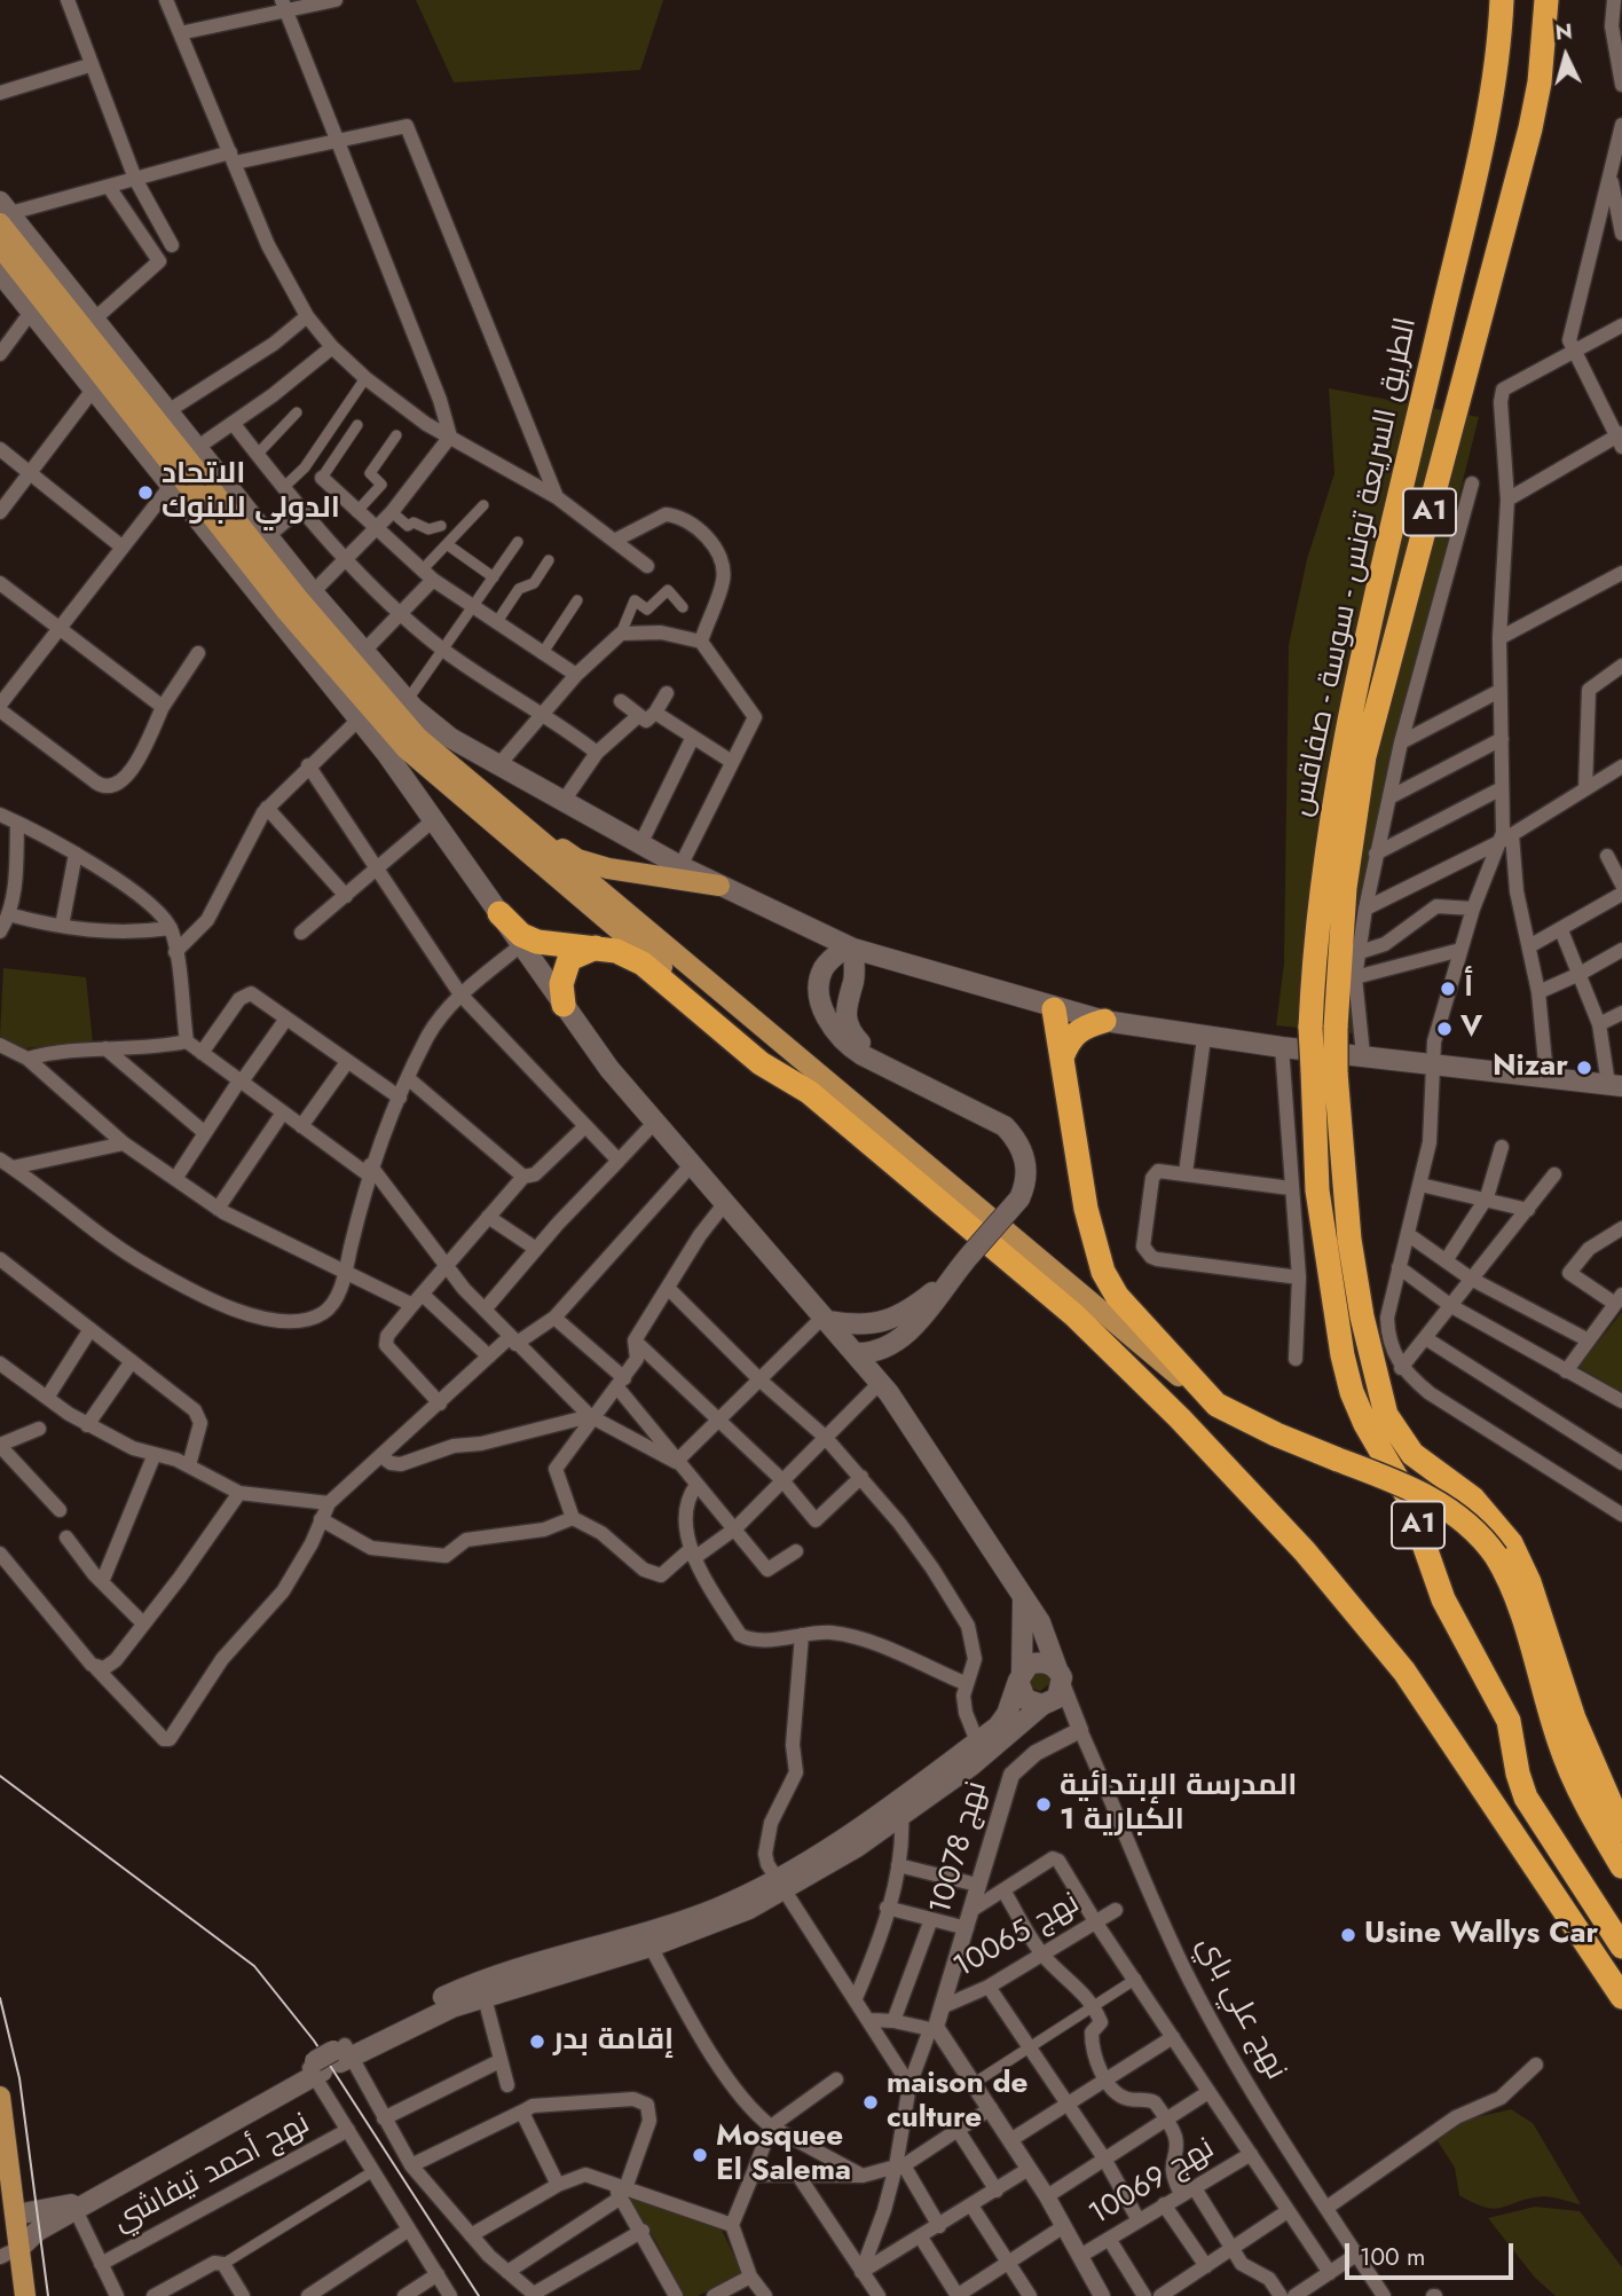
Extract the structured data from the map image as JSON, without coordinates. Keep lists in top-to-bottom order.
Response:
{
  "streets": {
    "highway": ["A1", "الطريق السريعة تونس - سوسة - صفاقس"],
    "street": [
      "نهج 10078",
      "نهج 10065",
      "نهج علي باي",
      "نهج أحمد تيفاشي",
      "نهج 10069"
    ]
  },
  "crossings": [
    ["نهج 10078", "نهج 10065"],
    ["نهج 10078", "نهج علي باي"]
  ],
  "places": [
    "الاتحاد الدولي للبنوك",
    "أ",
    "V",
    "Nizar",
    "المدرسة الإبتدائية الكبارية 1",
    "Usine Wallys Car",
    "إقامة بدر",
    "maison de culture",
    "Mosquee El Salema"
  ],
  "scale_bar": "100 m",
  "north": "top"
}
